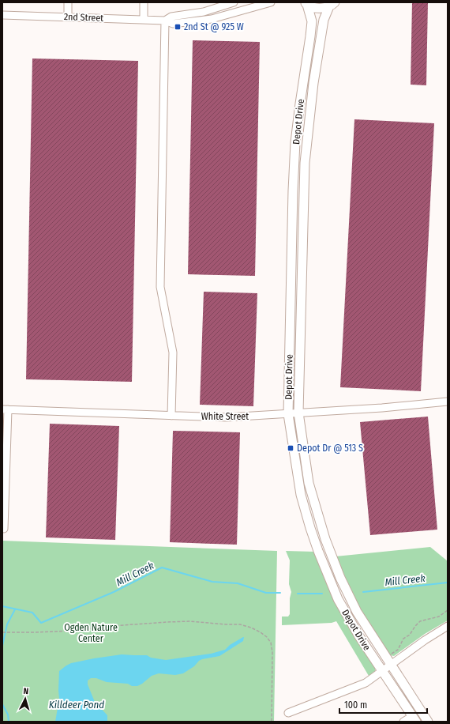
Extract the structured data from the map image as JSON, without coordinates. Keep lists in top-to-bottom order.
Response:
{
  "streets": {
    "main road": ["Depot Drive"],
    "street": ["2nd Street", "White Street"]
  },
  "crossings": [
    ["Depot Drive", "White Street"]
  ],
  "water": ["Mill Creek", "Killdeer Pond"],
  "parks": ["Ogden Nature Center"],
  "places": {
    "transit": ["2nd St @ 925 W", "Depot Dr @ 513 S"]
  },
  "scale_bar": "100 m",
  "north": "top"
}
